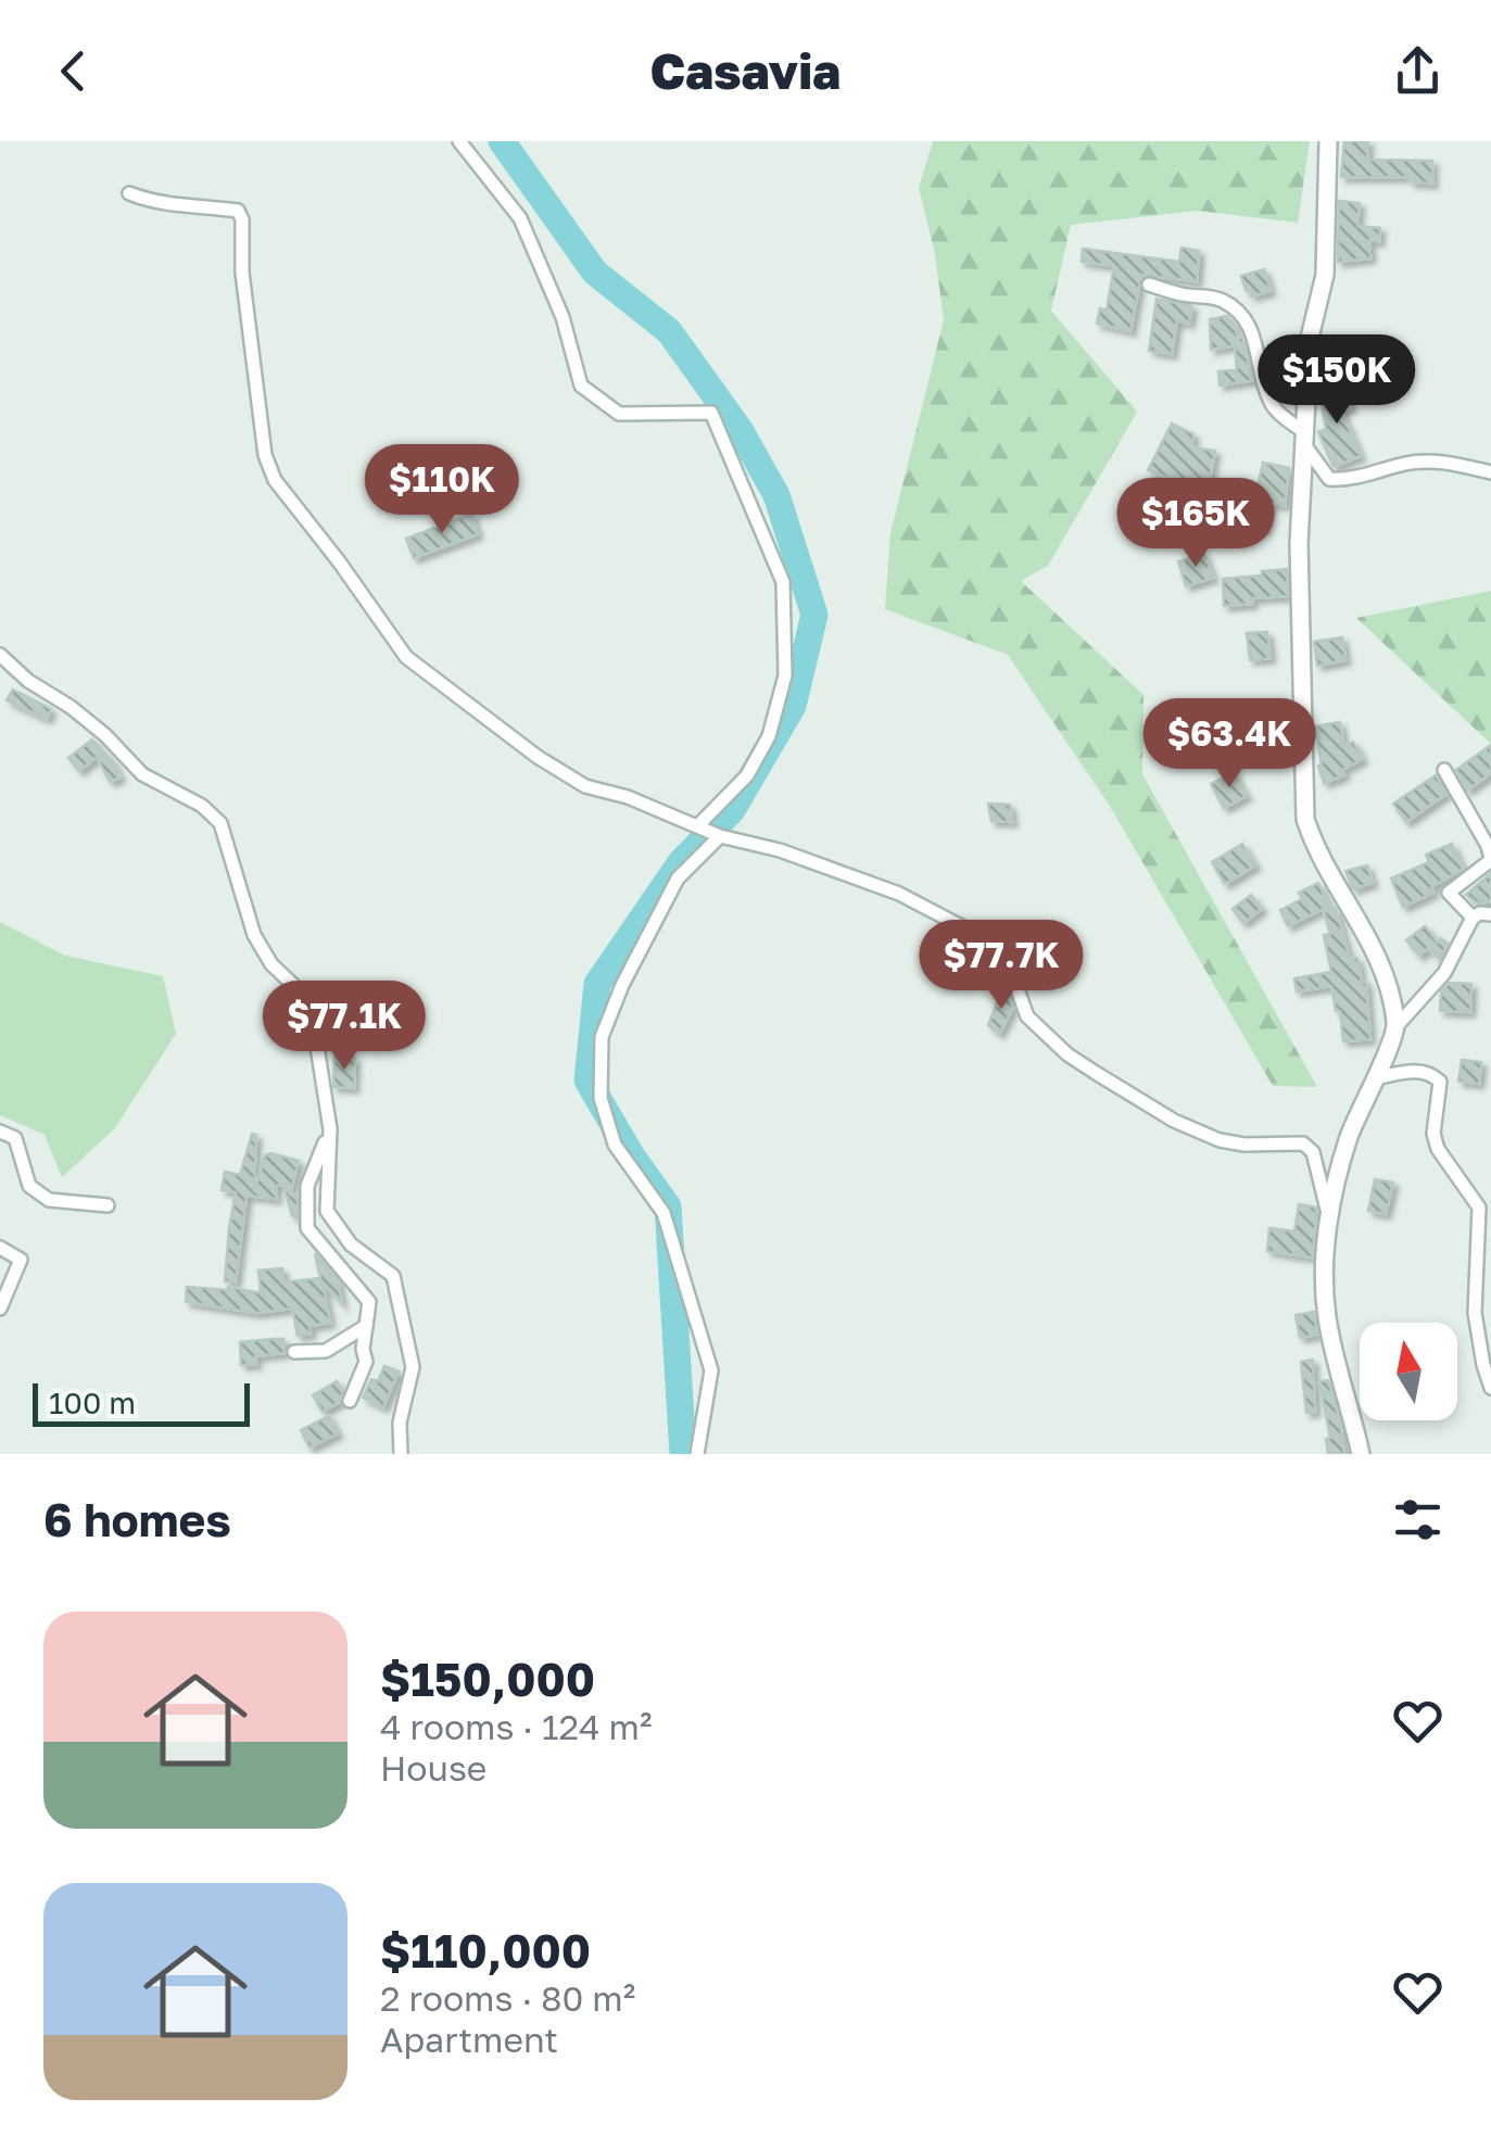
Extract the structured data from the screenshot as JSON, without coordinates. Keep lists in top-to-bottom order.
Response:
{
  "scale_bar": "100 m",
  "north": "top",
  "page": {
    "header": "Casavia",
    "price": [
      "$150K",
      "$110K",
      "$165K",
      "$63.4K",
      "$77.7K",
      "$77.1K"
    ],
    "scale": "100 m",
    "heading": "6 homes",
    "list": [
      {
        "name": "$150,000",
        "note": "4 rooms · 124 m² · House"
      },
      {
        "name": "$110,000",
        "note": "2 rooms · 80 m² · Apartment"
      }
    ]
  }
}
